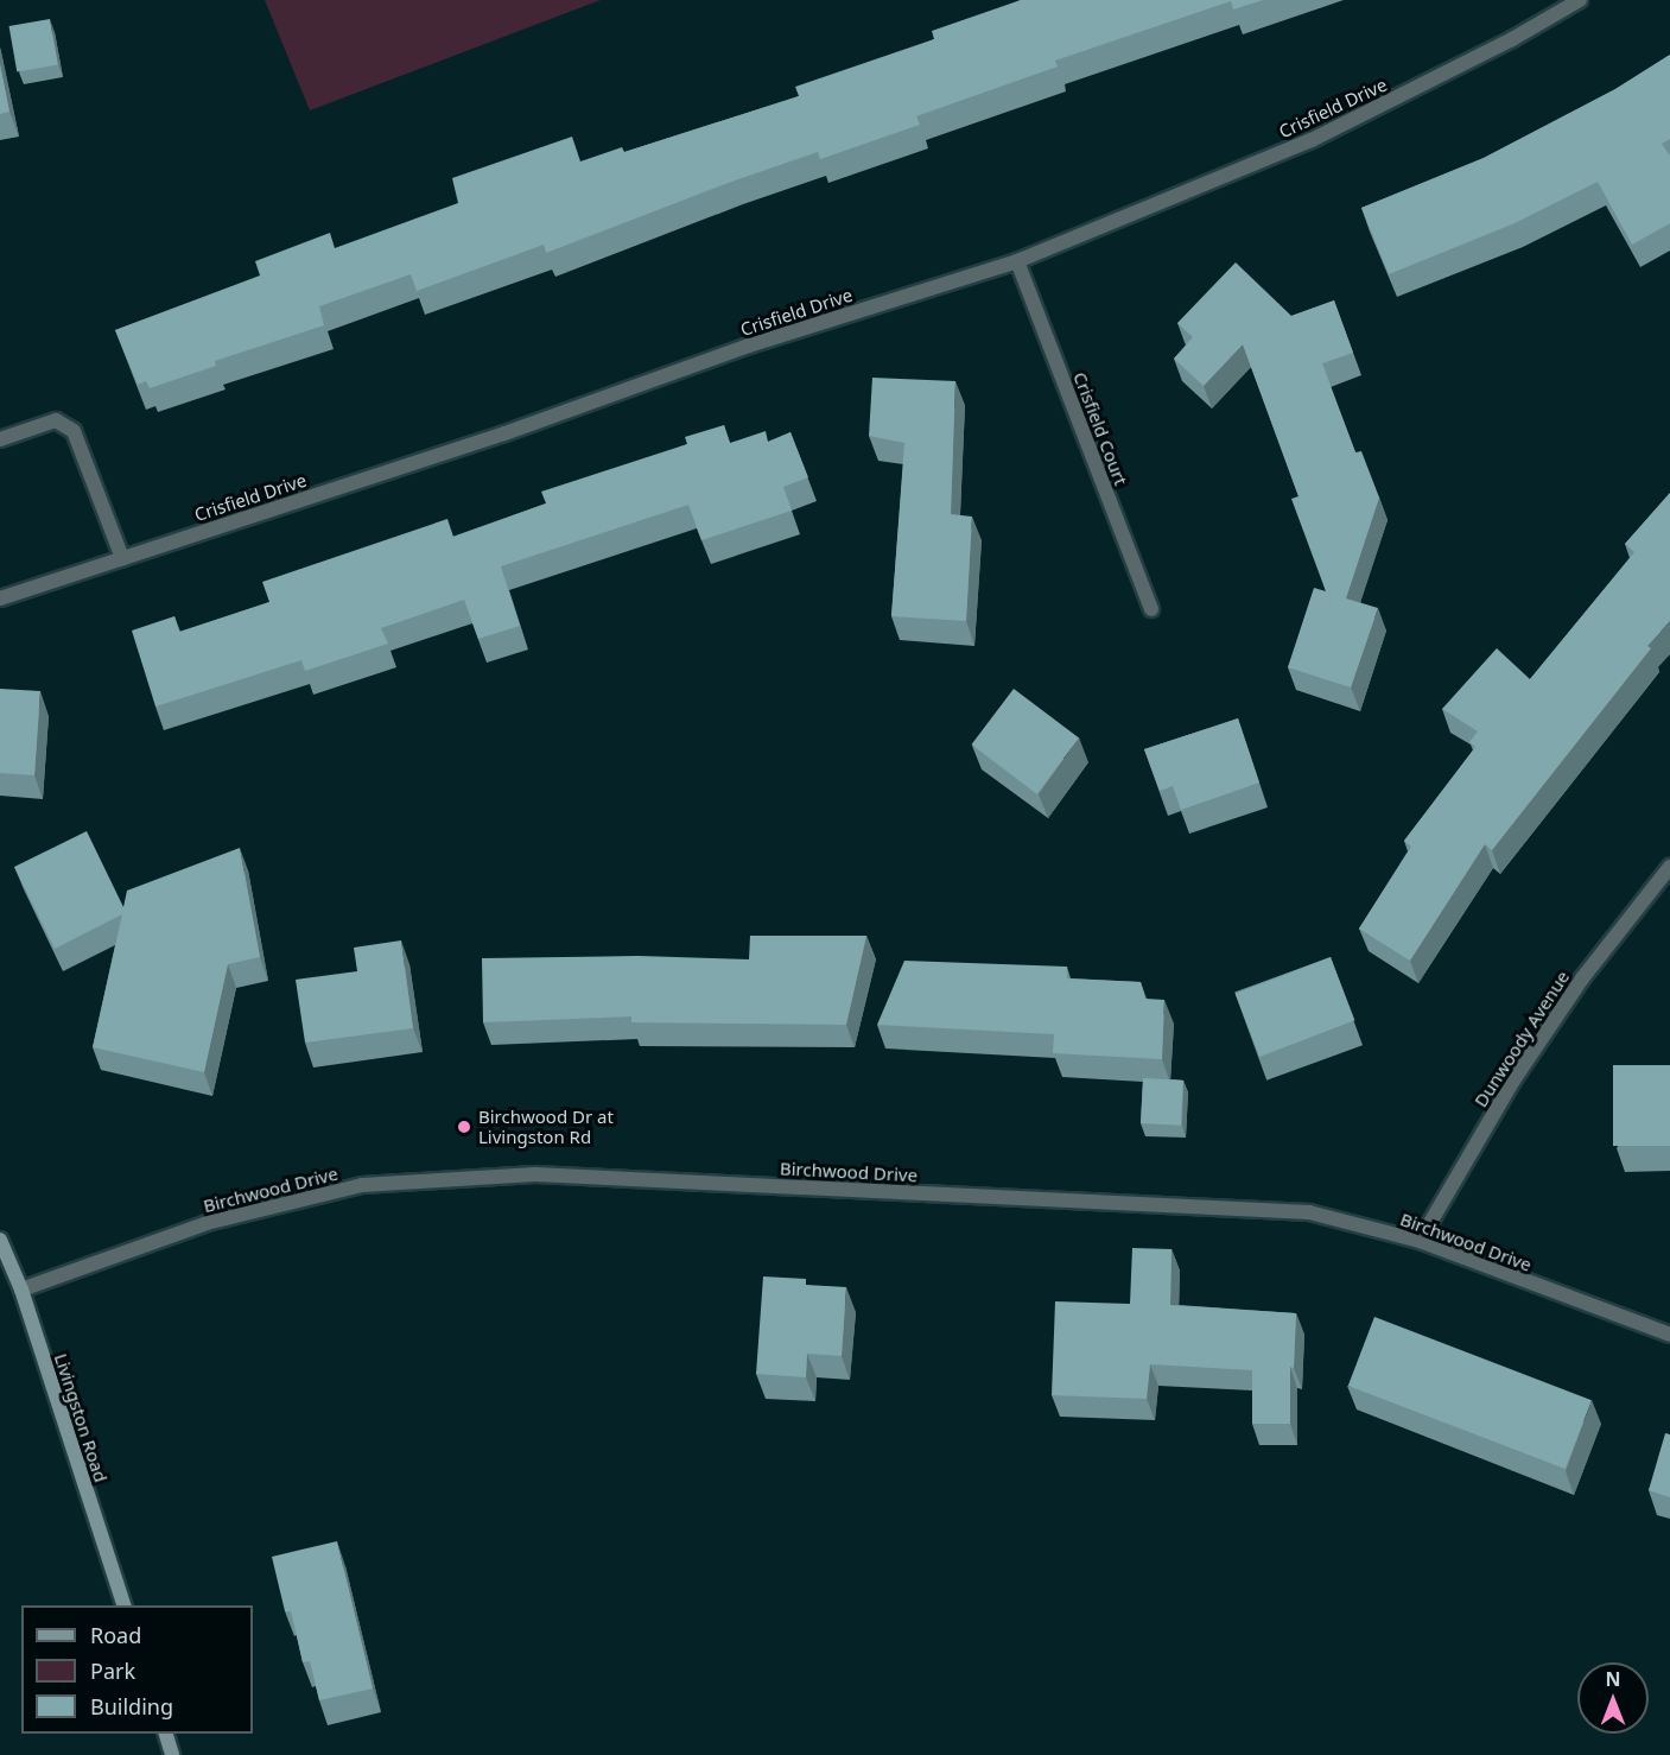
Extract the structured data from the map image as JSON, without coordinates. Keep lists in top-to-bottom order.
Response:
{
  "streets": {
    "main road": ["Livingston Road"],
    "street": [
      "Crisfield Drive",
      "Crisfield Court",
      "Dunwoody Avenue",
      "Birchwood Drive"
    ]
  },
  "crossings": [
    ["Crisfield Drive", "Crisfield Court"],
    ["Dunwoody Avenue", "Birchwood Drive"],
    ["Birchwood Drive", "Livingston Road"]
  ],
  "places": ["Birchwood Dr at Livingston Rd"],
  "legend": ["Road", "Park", "Building"],
  "north": "top"
}
